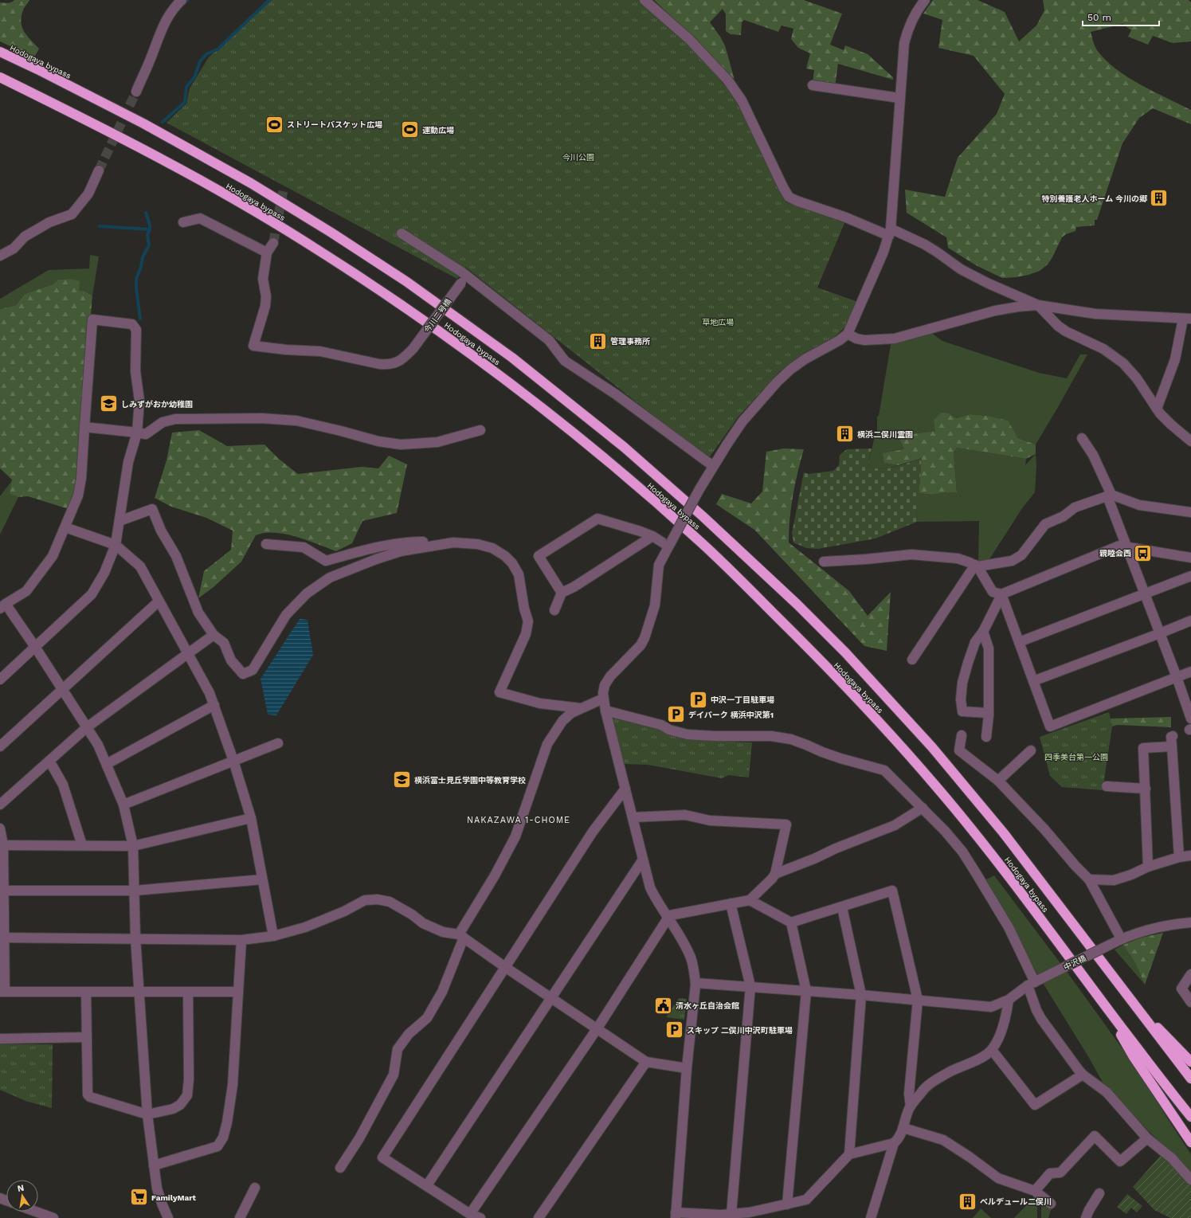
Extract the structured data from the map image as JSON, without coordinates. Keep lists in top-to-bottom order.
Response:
{
  "streets": {
    "highway": ["Hodogaya bypass"],
    "street": ["今川二号橋", "中沢橋"]
  },
  "districts": ["NAKAZAWA 1-CHOME"],
  "parks": ["今川公園", "草地広場", "四季美台第一公園"],
  "places": {
    "sports": ["ストリートバスケット広場", "運動広場"],
    "building": [
      "特別養護老人ホーム 今川の郷",
      "管理事務所",
      "横浜二俣川霊園",
      "ベルデュール二俣川"
    ],
    "school or university": ["しみずがおか幼稚園", "横浜富士見丘学園中等教育学校"],
    "bus stop": ["親睦会西"],
    "parking": ["中沢一丁目駐車場", "デイパーク 横浜中沢第1", "スキップ 二俣川中沢町駐車場"],
    "public building": ["清水ヶ丘自治会館"],
    "supermarket": ["FamilyMart"]
  },
  "scale_bar": "50 m",
  "north": "top"
}
